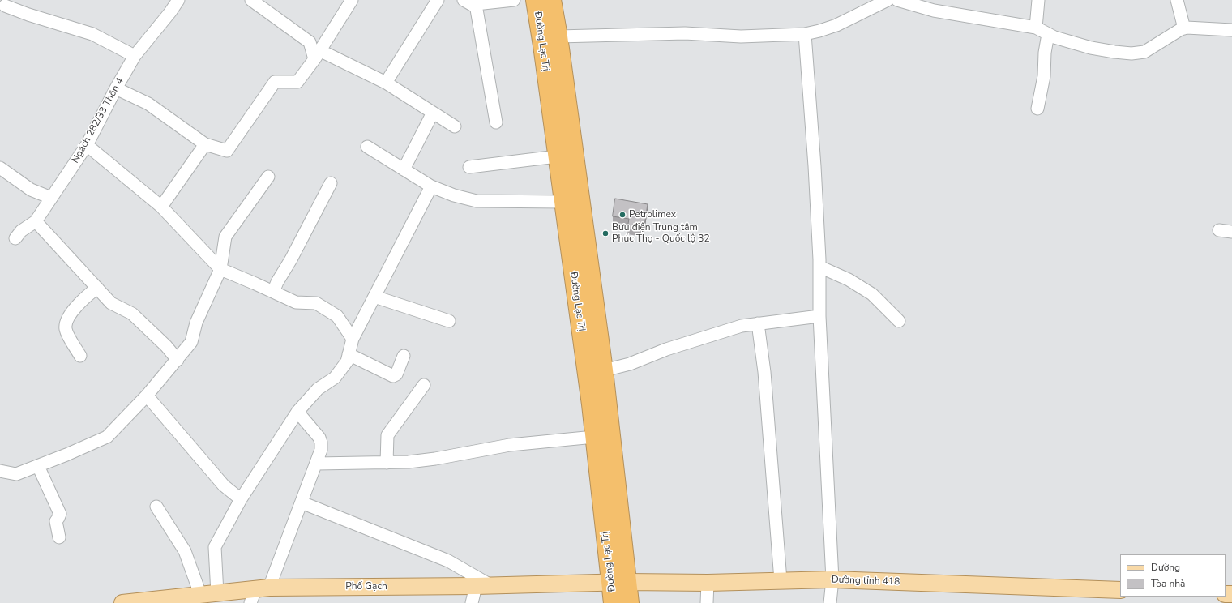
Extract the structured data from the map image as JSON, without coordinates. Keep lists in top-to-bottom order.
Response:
{
  "streets": {
    "highway": ["Đường Lạc Trị"],
    "main road": ["Đường tỉnh 418", "Phố Gạch"],
    "street": ["Ngách 282/33 Thôn 4"]
  },
  "crossings": [
    ["Đường Lạc Trị", "Đường tỉnh 418"],
    ["Đường Lạc Trị", "Phố Gạch"],
    ["Đường tỉnh 418", "Phố Gạch"]
  ],
  "places": ["Petrolimex", "Bưu điện Trung tâm Phúc Thọ - Quốc lộ 32"],
  "legend": ["Đường", "Tòa nhà"]
}
